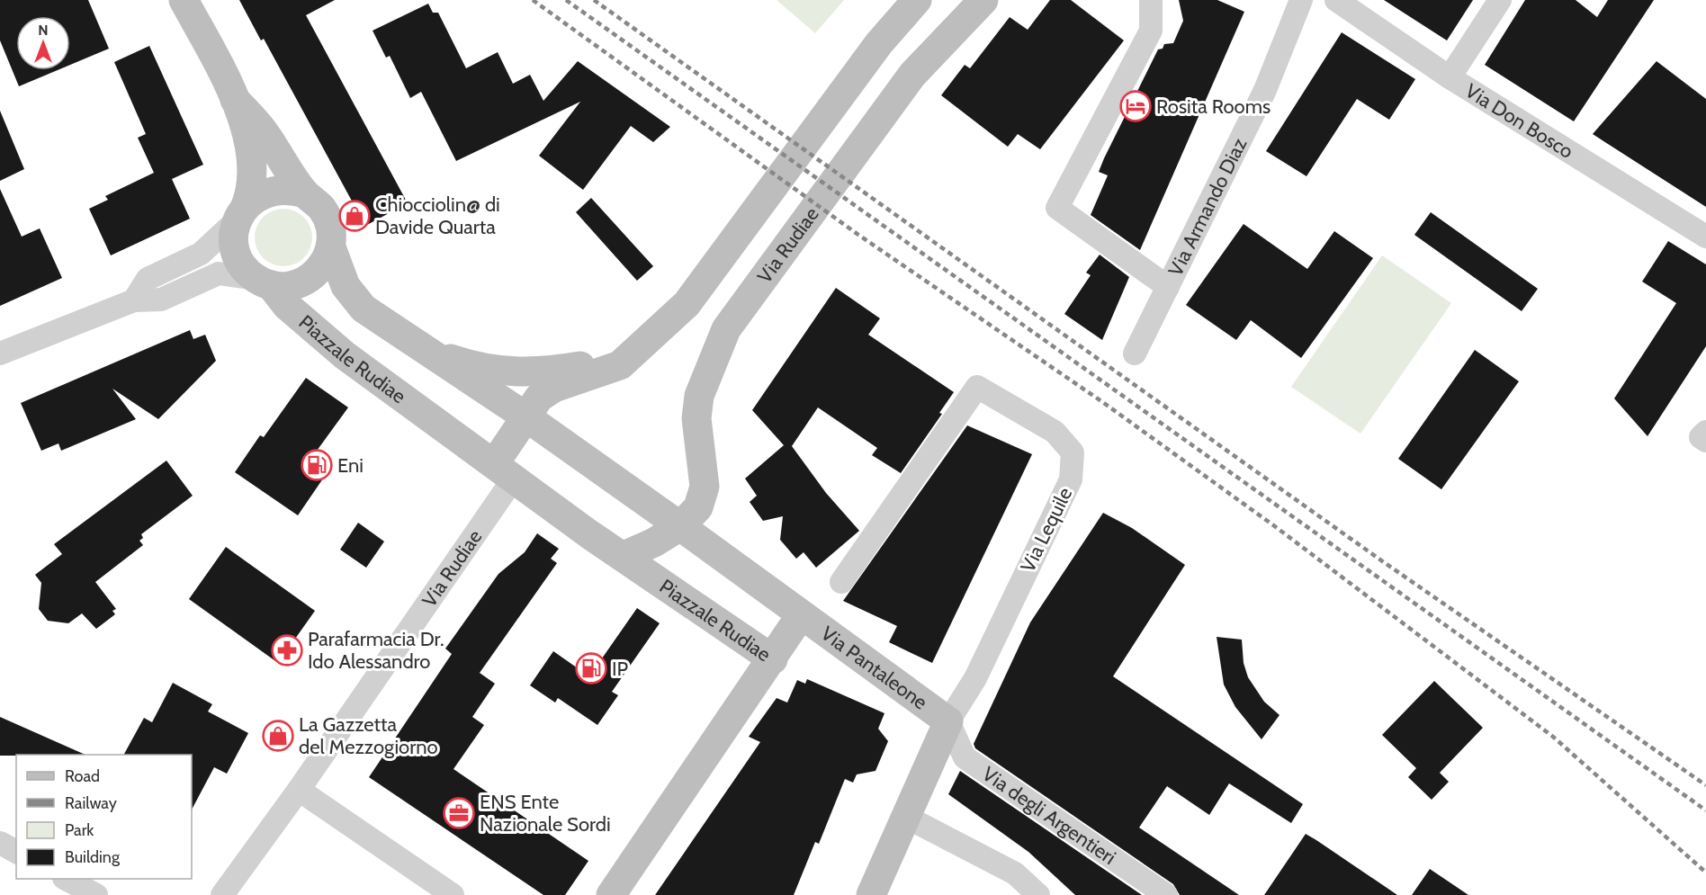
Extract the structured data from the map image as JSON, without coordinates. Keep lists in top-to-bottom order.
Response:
{
  "streets": {
    "main road": [
      "Via Rudiae",
      "Piazzale Rudiae",
      "Via Lequile",
      "Via Pantaleone"
    ],
    "street": ["Via Don Bosco", "Via Armando Diaz", "Via degli Argentieri"]
  },
  "crossings": [
    ["Via Rudiae", "Piazzale Rudiae"],
    ["Piazzale Rudiae", "Via Pantaleone"],
    ["Via Lequile", "Via Pantaleone"],
    ["Via Lequile", "Via degli Argentieri"],
    ["Via Pantaleone", "Via degli Argentieri"]
  ],
  "places": {
    "hotel": ["Rosita Rooms"],
    "shop": ["Chiocciolin@ di Davide Quarta", "La Gazzetta del Mezzogiorno"],
    "fuel station": ["Eni", "IP"],
    "pharmacy": ["Parafarmacia Dr. Ido Alessandro"],
    "office": ["ENS Ente Nazionale Sordi"]
  },
  "legend": [
    "Road",
    "Railway",
    "Park",
    "Building"
  ],
  "north": "top"
}
